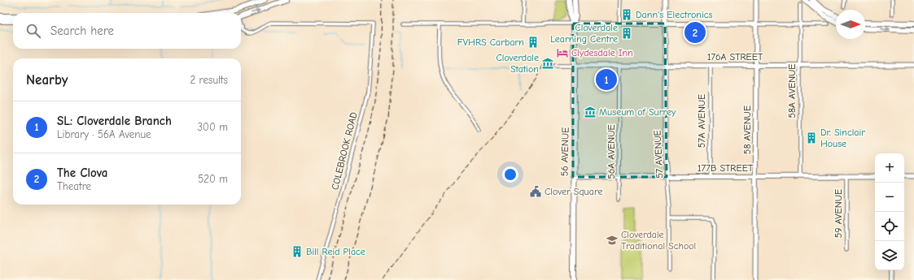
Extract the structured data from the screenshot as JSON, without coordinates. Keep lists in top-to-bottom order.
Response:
{
  "streets": {
    "highway": ["56 AVENUE"],
    "street": [
      "176A STREET",
      "58A AVENUE",
      "57A AVENUE",
      "58 AVENUE",
      "COLEBROOK ROAD",
      "56A AVENUE",
      "57 AVENUE",
      "177B STREET",
      "59 AVENUE"
    ]
  },
  "crossings": [
    ["176A STREET", "58A AVENUE"],
    ["176A STREET", "57A AVENUE"],
    ["176A STREET", "58 AVENUE"],
    ["176A STREET", "56 AVENUE"],
    ["176A STREET", "56A AVENUE"],
    ["176A STREET", "57 AVENUE"],
    ["58A AVENUE", "177B STREET"],
    ["57A AVENUE", "177B STREET"],
    ["58 AVENUE", "177B STREET"],
    ["56 AVENUE", "177B STREET"],
    ["56A AVENUE", "177B STREET"],
    ["57 AVENUE", "177B STREET"],
    ["177B STREET", "59 AVENUE"]
  ],
  "places": {
    "building": [
      "Dann's Electronics",
      "Cloverdale Learning Centre",
      "FVHRS Carbarn",
      "Dr. Sinclair House",
      "Bill Reid Place"
    ],
    "hotel": ["Clydesdale Inn"],
    "museum": ["Cloverdale Station", "Museum of Surrey"],
    "public building": ["Clover Square"],
    "school or university": ["Cloverdale Traditional School"]
  },
  "north": "right",
  "page": {
    "search": "Search here",
    "pins": ["2", "1"],
    "heading": ["Nearby", "2 results"],
    "list": [
      {
        "mark": "1",
        "name": "SL: Cloverdale Branch",
        "note": "Library · 56A Avenue",
        "value": "300 m"
      },
      {
        "mark": "2",
        "name": "The Clova",
        "note": "Theatre",
        "value": "520 m"
      }
    ],
    "map_buttons": ["+", "−"]
  }
}
